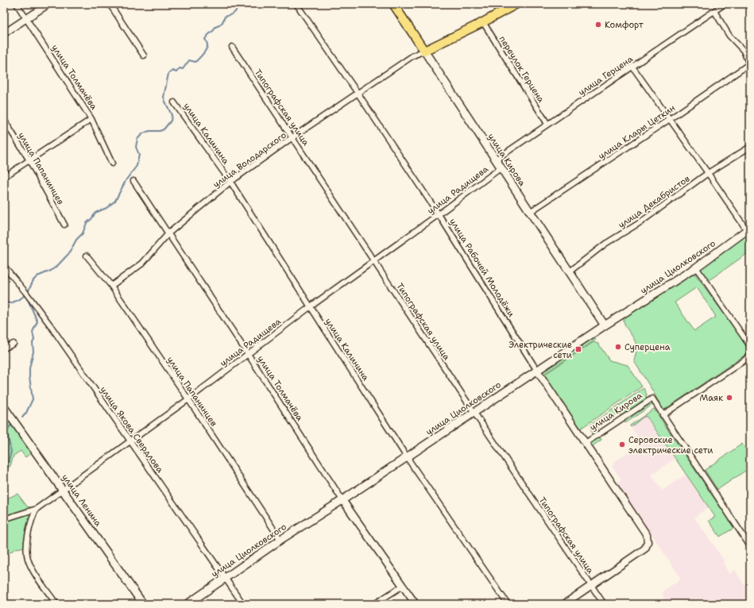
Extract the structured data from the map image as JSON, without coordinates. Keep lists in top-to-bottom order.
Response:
{
  "streets": {
    "main road": ["улица Кирова", "улица Циолковского", "улица Ленина"],
    "street": [
      "переулок Герцена",
      "улица Герцена",
      "улица Толмачёва",
      "Типографская улица",
      "улица Клары Цеткин",
      "улица Калинина",
      "улица Володарского",
      "улица Папанинцев",
      "улица Радищева",
      "улица Декабристов",
      "улица Рабочей Молодёжи",
      "улица Якова Свердлова"
    ]
  },
  "crossings": [
    ["переулок Герцена", "улица Герцена"],
    ["улица Герцена", "улица Кирова"],
    ["улица Толмачёва", "улица Володарского"],
    ["улица Толмачёва", "улица Радищева"],
    ["улица Толмачёва", "улица Циолковского"],
    ["Типографская улица", "улица Володарского"],
    ["Типографская улица", "улица Радищева"],
    ["Типографская улица", "улица Циолковского"],
    ["Типографская улица", "улица Рабочей Молодёжи"],
    ["улица Клары Цеткин", "улица Кирова"],
    ["улица Калинина", "улица Володарского"],
    ["улица Калинина", "улица Радищева"],
    ["улица Калинина", "улица Циолковского"],
    ["улица Володарского", "улица Кирова"],
    ["улица Володарского", "улица Папанинцев"],
    ["улица Володарского", "улица Рабочей Молодёжи"],
    ["улица Кирова", "улица Радищева"],
    ["улица Кирова", "улица Декабристов"],
    ["улица Кирова", "улица Циолковского"],
    ["улица Кирова", "улица Рабочей Молодёжи"],
    ["улица Папанинцев", "улица Радищева"],
    ["улица Папанинцев", "улица Циолковского"],
    ["улица Радищева", "улица Рабочей Молодёжи"],
    ["улица Радищева", "улица Якова Свердлова"],
    ["улица Радищева", "улица Ленина"],
    ["улица Циолковского", "улица Рабочей Молодёжи"],
    ["улица Циолковского", "улица Якова Свердлова"]
  ],
  "places": {
    "other": [
      "Комфорт",
      "Суперцена",
      "Маяк",
      "Серовские электрические сети"
    ],
    "transit": ["Электрические сети"]
  }
}
